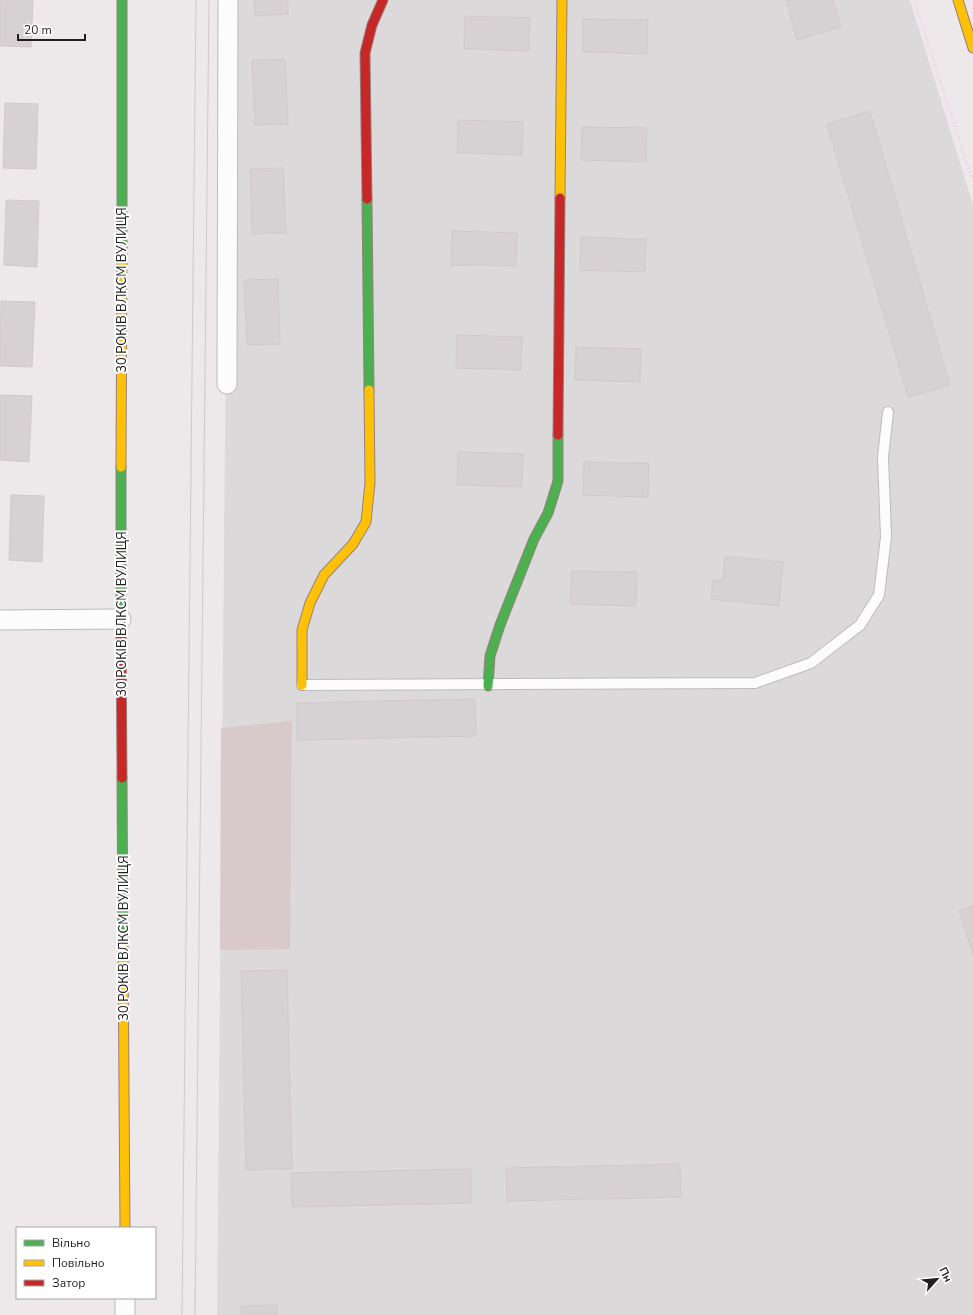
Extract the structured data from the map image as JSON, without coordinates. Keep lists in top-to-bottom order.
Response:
{
  "streets": {
    "street": ["30 РОКІВ ВЛКСМ ВУЛИЦЯ"]
  },
  "legend": ["Вільно", "Повільно", "Затор"],
  "scale_bar": "20 m",
  "north": "top right"
}
